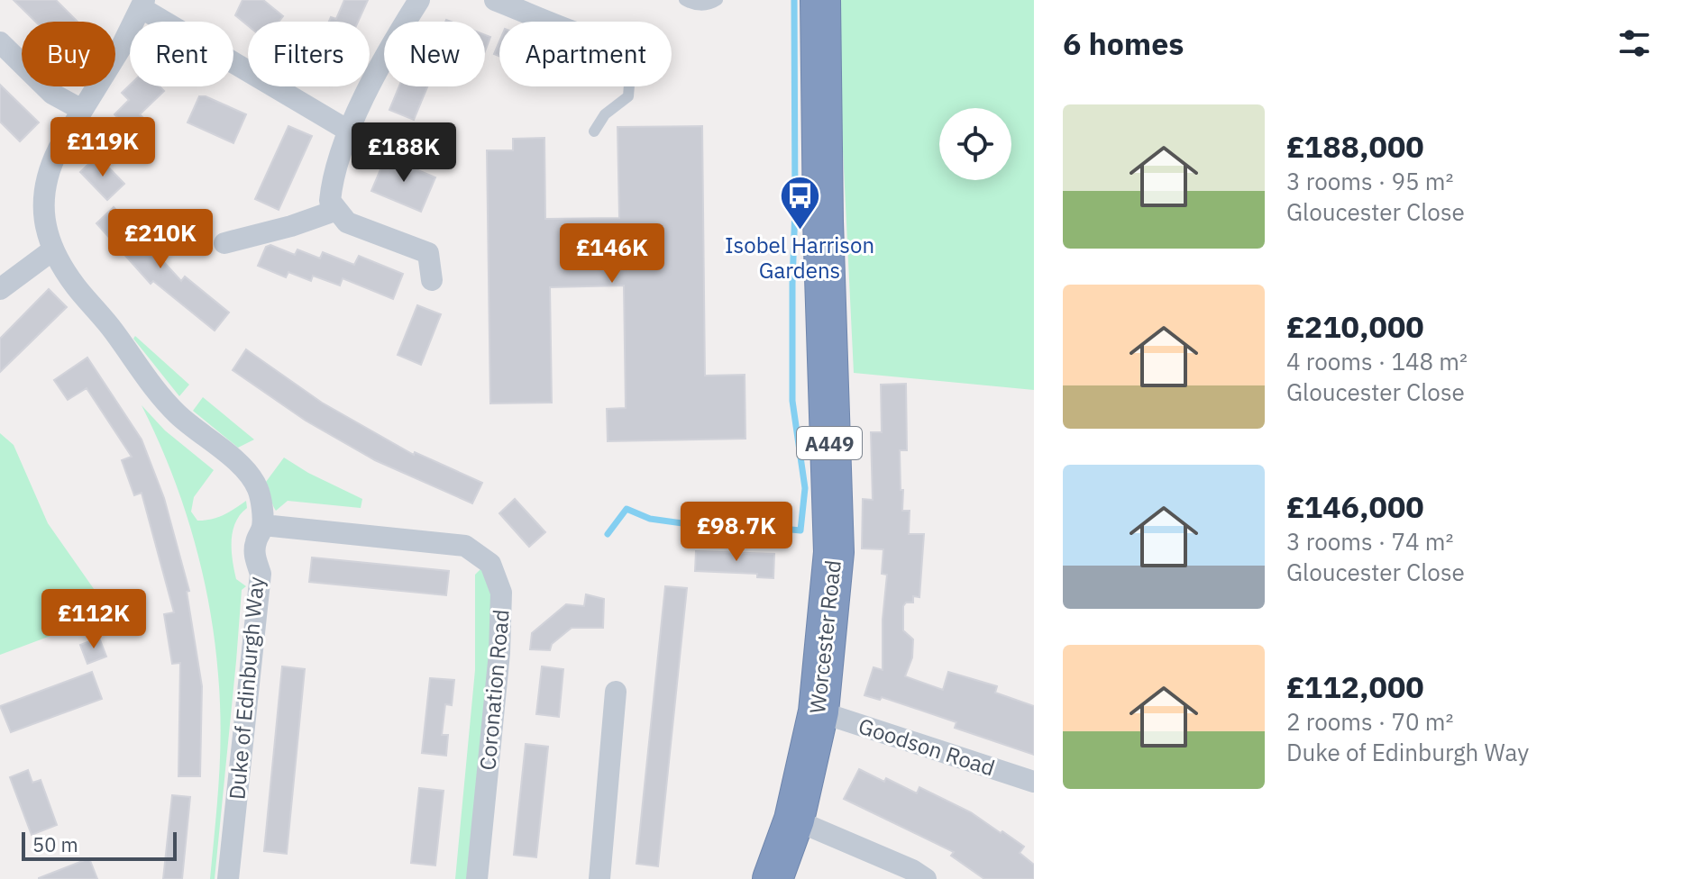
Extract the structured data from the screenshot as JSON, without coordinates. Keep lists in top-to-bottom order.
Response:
{
  "streets": {
    "highway": ["A449", "Worcester Road"],
    "street": ["Duke of Edinburgh Way", "Coronation Road", "Goodson Road"]
  },
  "crossings": [
    ["Worcester Road", "Goodson Road"],
    ["Duke of Edinburgh Way", "Coronation Road"]
  ],
  "places": {
    "bus stop": ["Isobel Harrison Gardens"]
  },
  "scale_bar": "50 m",
  "page": {
    "heading": "6 homes",
    "chip": [
      "Buy",
      "Rent",
      "Filters",
      "New",
      "Apartment"
    ],
    "list": [
      {
        "name": "£188,000",
        "note": "3 rooms · 95 m² · Gloucester Close"
      },
      {
        "name": "£210,000",
        "note": "4 rooms · 148 m² · Gloucester Close"
      },
      {
        "name": "£146,000",
        "note": "3 rooms · 74 m² · Gloucester Close"
      },
      {
        "name": "£112,000",
        "note": "2 rooms · 70 m² · Duke of Edinburgh Way"
      }
    ],
    "price": [
      "£119K",
      "£188K",
      "£210K",
      "£146K",
      "£98.7K",
      "£112K"
    ],
    "scale": "50 m"
  }
}
